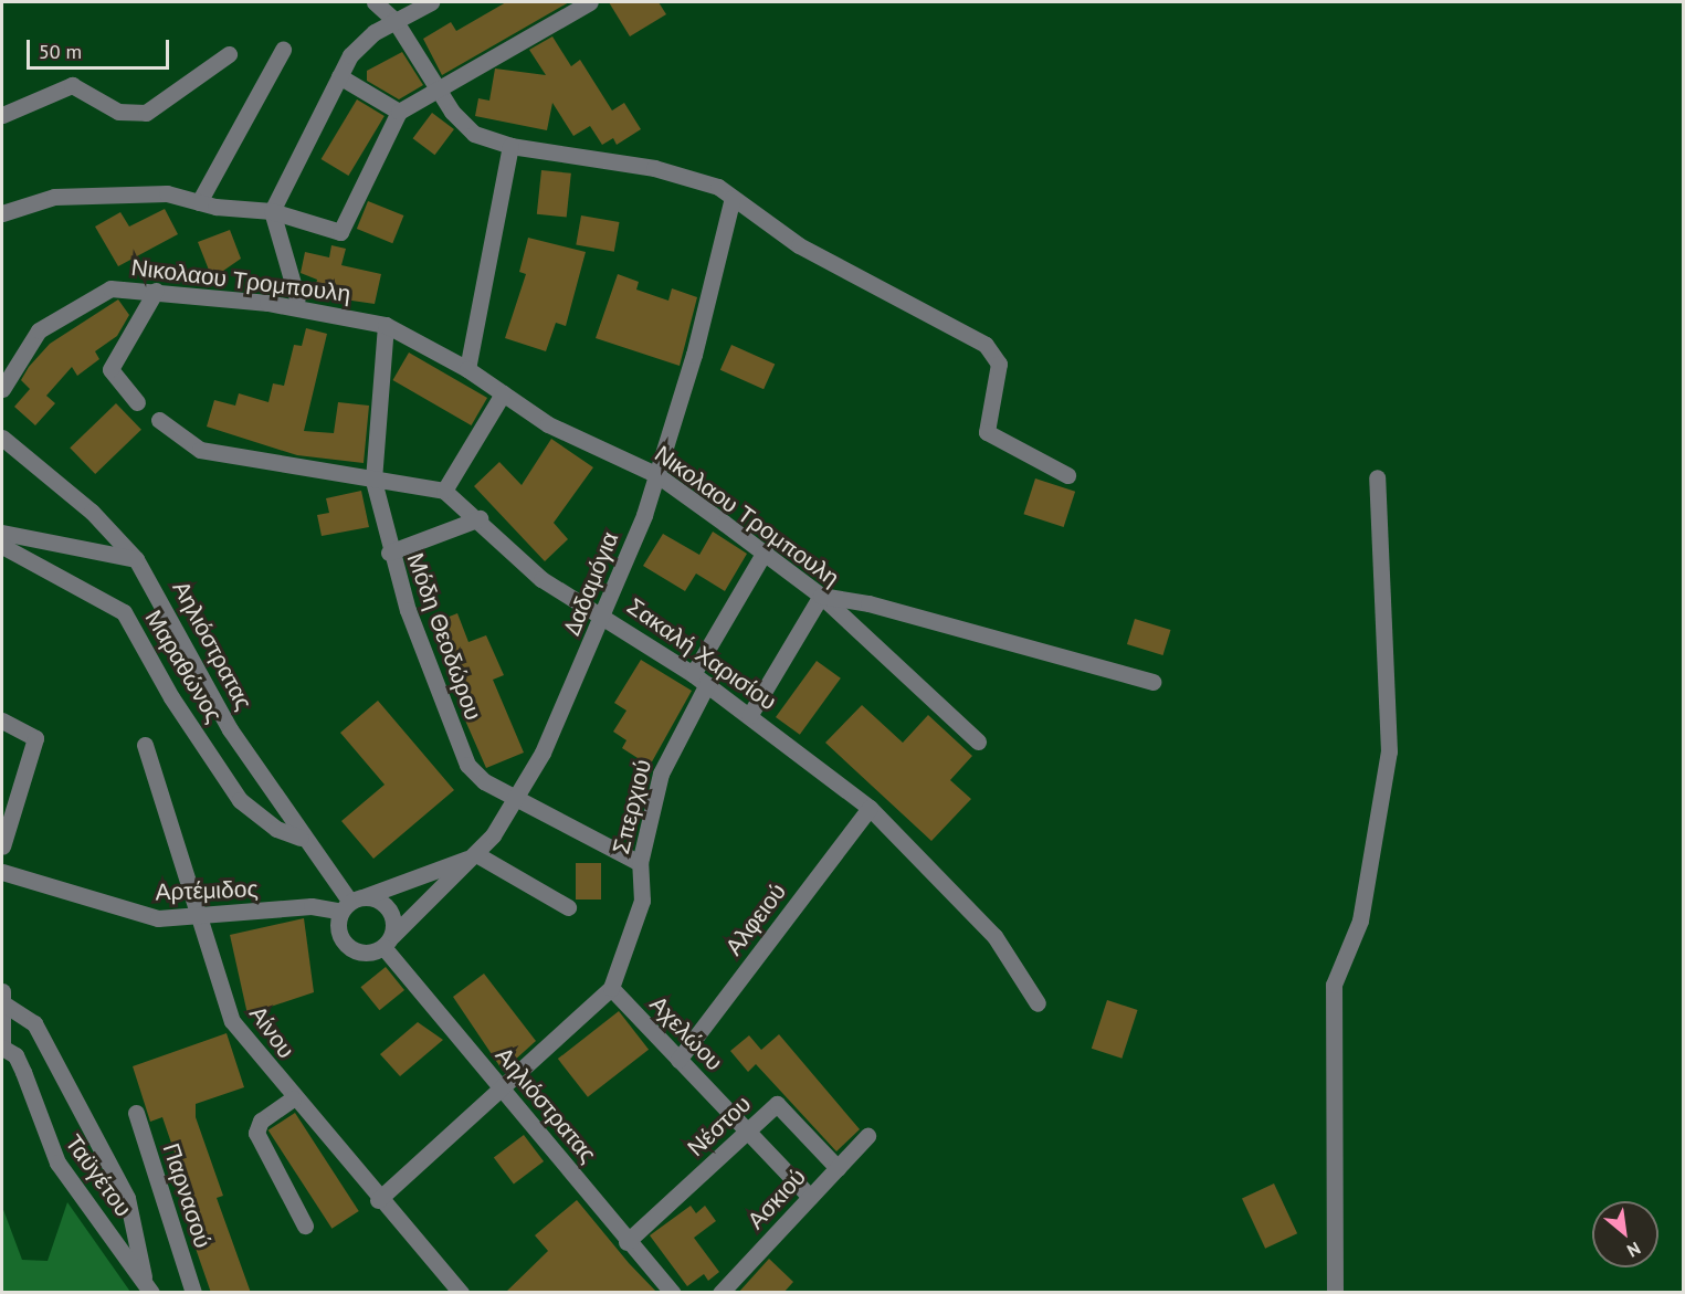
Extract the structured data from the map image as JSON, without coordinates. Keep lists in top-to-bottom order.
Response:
{
  "streets": {
    "street": [
      "Νικολαου Τρομπουλη",
      "Δαδαμόγια",
      "Μόδη Θεοδώρου",
      "Αηλιόστρατας",
      "Σακαλή Χαρισίου",
      "Μαραθώνος",
      "Σπερχιού",
      "Αρτέμιδος",
      "Αλφειού",
      "Αίνου",
      "Αχελώου",
      "Νέστου",
      "Ταϋγέτου",
      "Παρνασού",
      "Ασκιού"
    ]
  },
  "crossings": [
    ["Νικολαου Τρομπουλη", "Δαδαμόγια"],
    ["Νικολαου Τρομπουλη", "Μόδη Θεοδώρου"],
    ["Νικολαου Τρομπουλη", "Σπερχιού"],
    ["Δαδαμόγια", "Μόδη Θεοδώρου"],
    ["Δαδαμόγια", "Αηλιόστρατας"],
    ["Δαδαμόγια", "Σακαλή Χαρισίου"],
    ["Δαδαμόγια", "Αρτέμιδος"],
    ["Μόδη Θεοδώρου", "Σπερχιού"],
    ["Αηλιόστρατας", "Μαραθώνος"],
    ["Αηλιόστρατας", "Σπερχιού"],
    ["Αηλιόστρατας", "Αρτέμιδος"],
    ["Αηλιόστρατας", "Νέστου"],
    ["Σακαλή Χαρισίου", "Σπερχιού"],
    ["Σακαλή Χαρισίου", "Αλφειού"],
    ["Σπερχιού", "Αίνου"],
    ["Σπερχιού", "Αχελώου"],
    ["Αρτέμιδος", "Αίνου"],
    ["Αλφειού", "Αχελώου"],
    ["Αχελώου", "Νέστου"],
    ["Αχελώου", "Ασκιού"],
    ["Νέστου", "Ασκιού"]
  ],
  "scale_bar": "50 m",
  "north": "bottom right"
}
